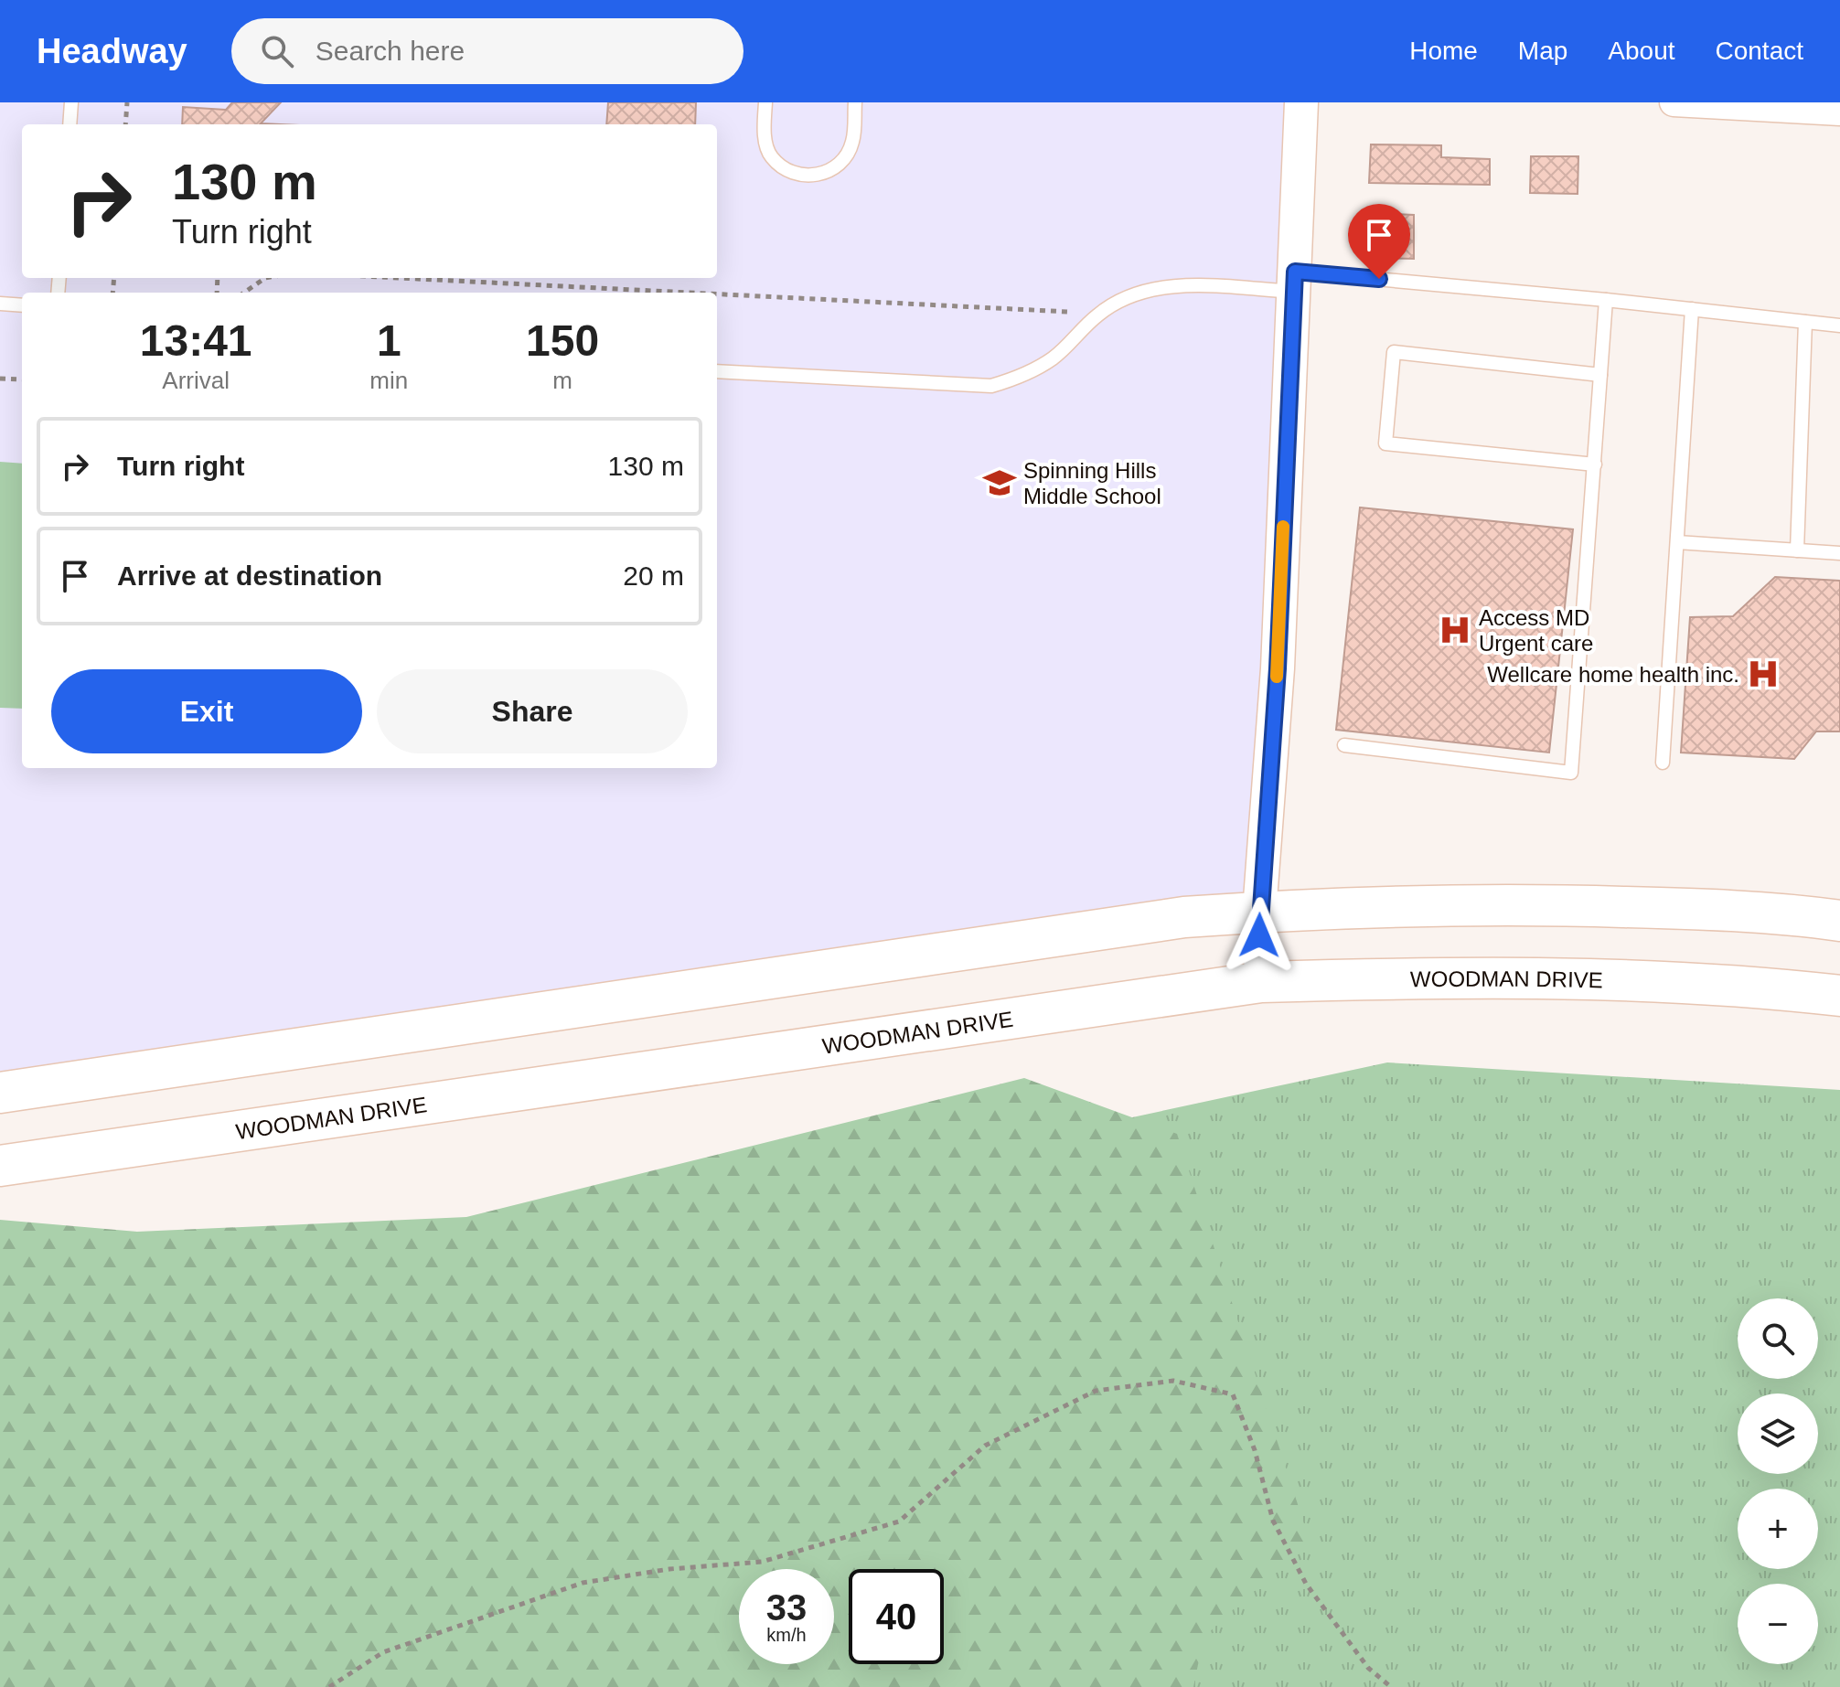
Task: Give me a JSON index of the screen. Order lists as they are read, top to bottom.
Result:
{
  "streets": {
    "main road": ["WOODMAN DRIVE"]
  },
  "places": {
    "school or university": ["Spinning Hills Middle School"],
    "hospital": ["Access MD Urgent care", "Wellcare home health inc."]
  },
  "page": {
    "header": "Headway",
    "search": "Search here",
    "nav": [
      "Home",
      "Map",
      "About",
      "Contact"
    ],
    "turn": ["130 m", "Turn right"],
    "eta": [
      "13:41",
      "Arrival",
      "1",
      "min",
      "150",
      "m"
    ],
    "list": [
      {
        "name": "Turn right",
        "value": "130 m"
      },
      {
        "name": "Arrive at destination",
        "value": "20 m"
      }
    ],
    "buttons": ["Exit", "Share"],
    "map_buttons": ["+", "−"],
    "speed": "33 km/h",
    "limit": "40"
  }
}
